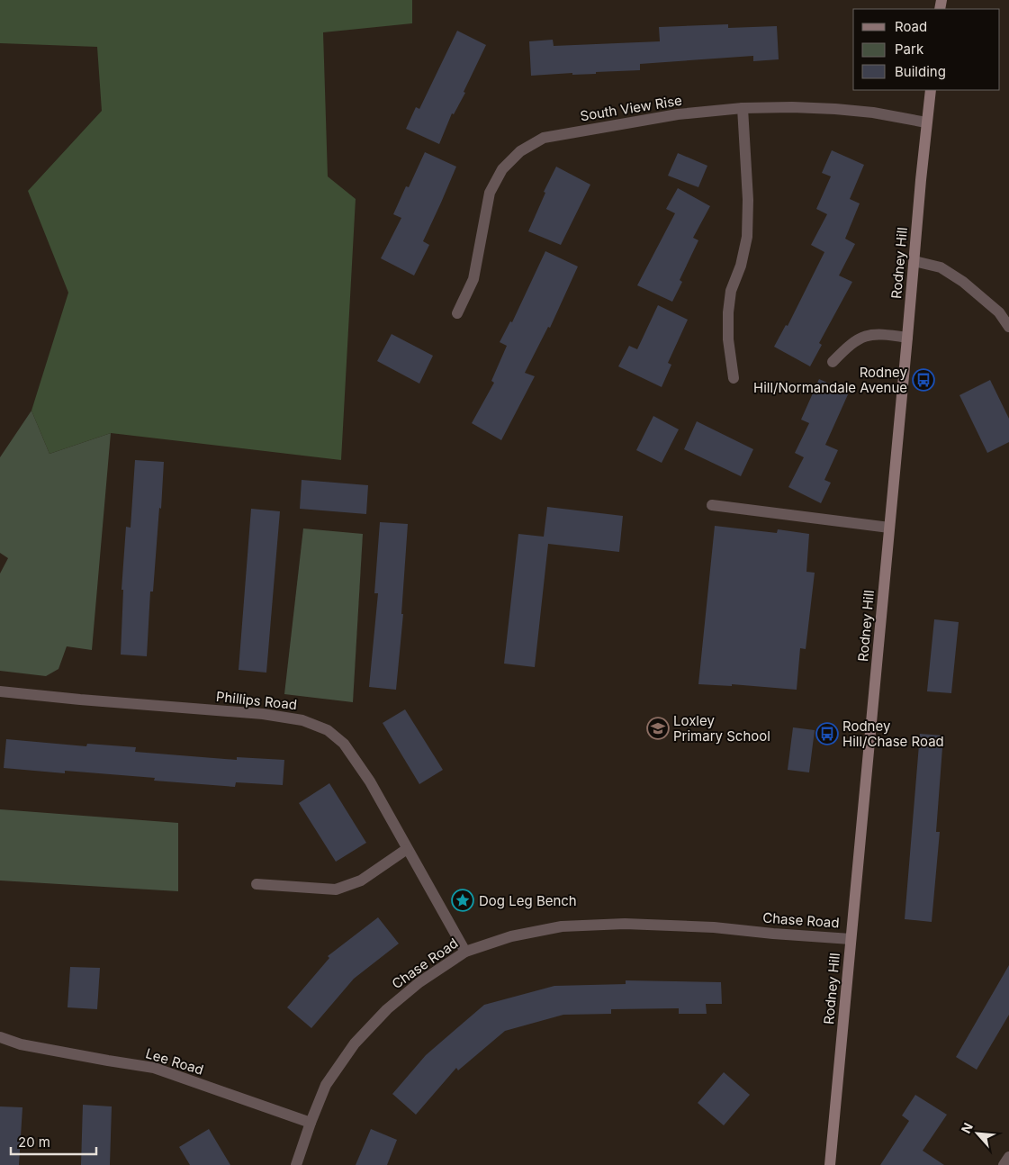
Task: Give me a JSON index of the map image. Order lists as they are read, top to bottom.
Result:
{
  "streets": {
    "street": [
      "South View Rise",
      "Rodney Hill",
      "Phillips Road",
      "Chase Road",
      "Lee Road"
    ]
  },
  "crossings": [
    ["South View Rise", "Rodney Hill"],
    ["Rodney Hill", "Chase Road"],
    ["Phillips Road", "Chase Road"],
    ["Chase Road", "Lee Road"]
  ],
  "places": {
    "bus stop": ["Rodney Hill/Normandale Avenue", "Rodney Hill/Chase Road"],
    "school or university": ["Loxley Primary School"],
    "place": ["Dog Leg Bench"]
  },
  "legend": ["Road", "Park", "Building"],
  "scale_bar": "20 m",
  "north": "top left"
}
